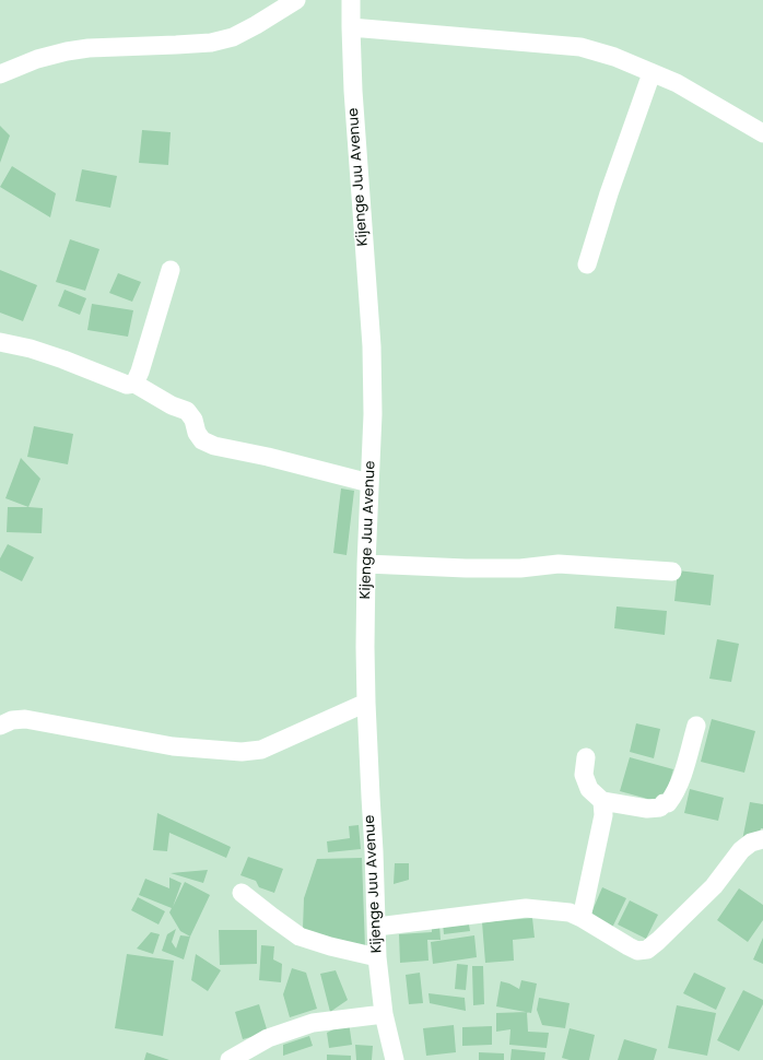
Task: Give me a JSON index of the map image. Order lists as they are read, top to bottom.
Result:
{
  "streets": {
    "street": ["Kijenge Juu Avenue"]
  }
}
